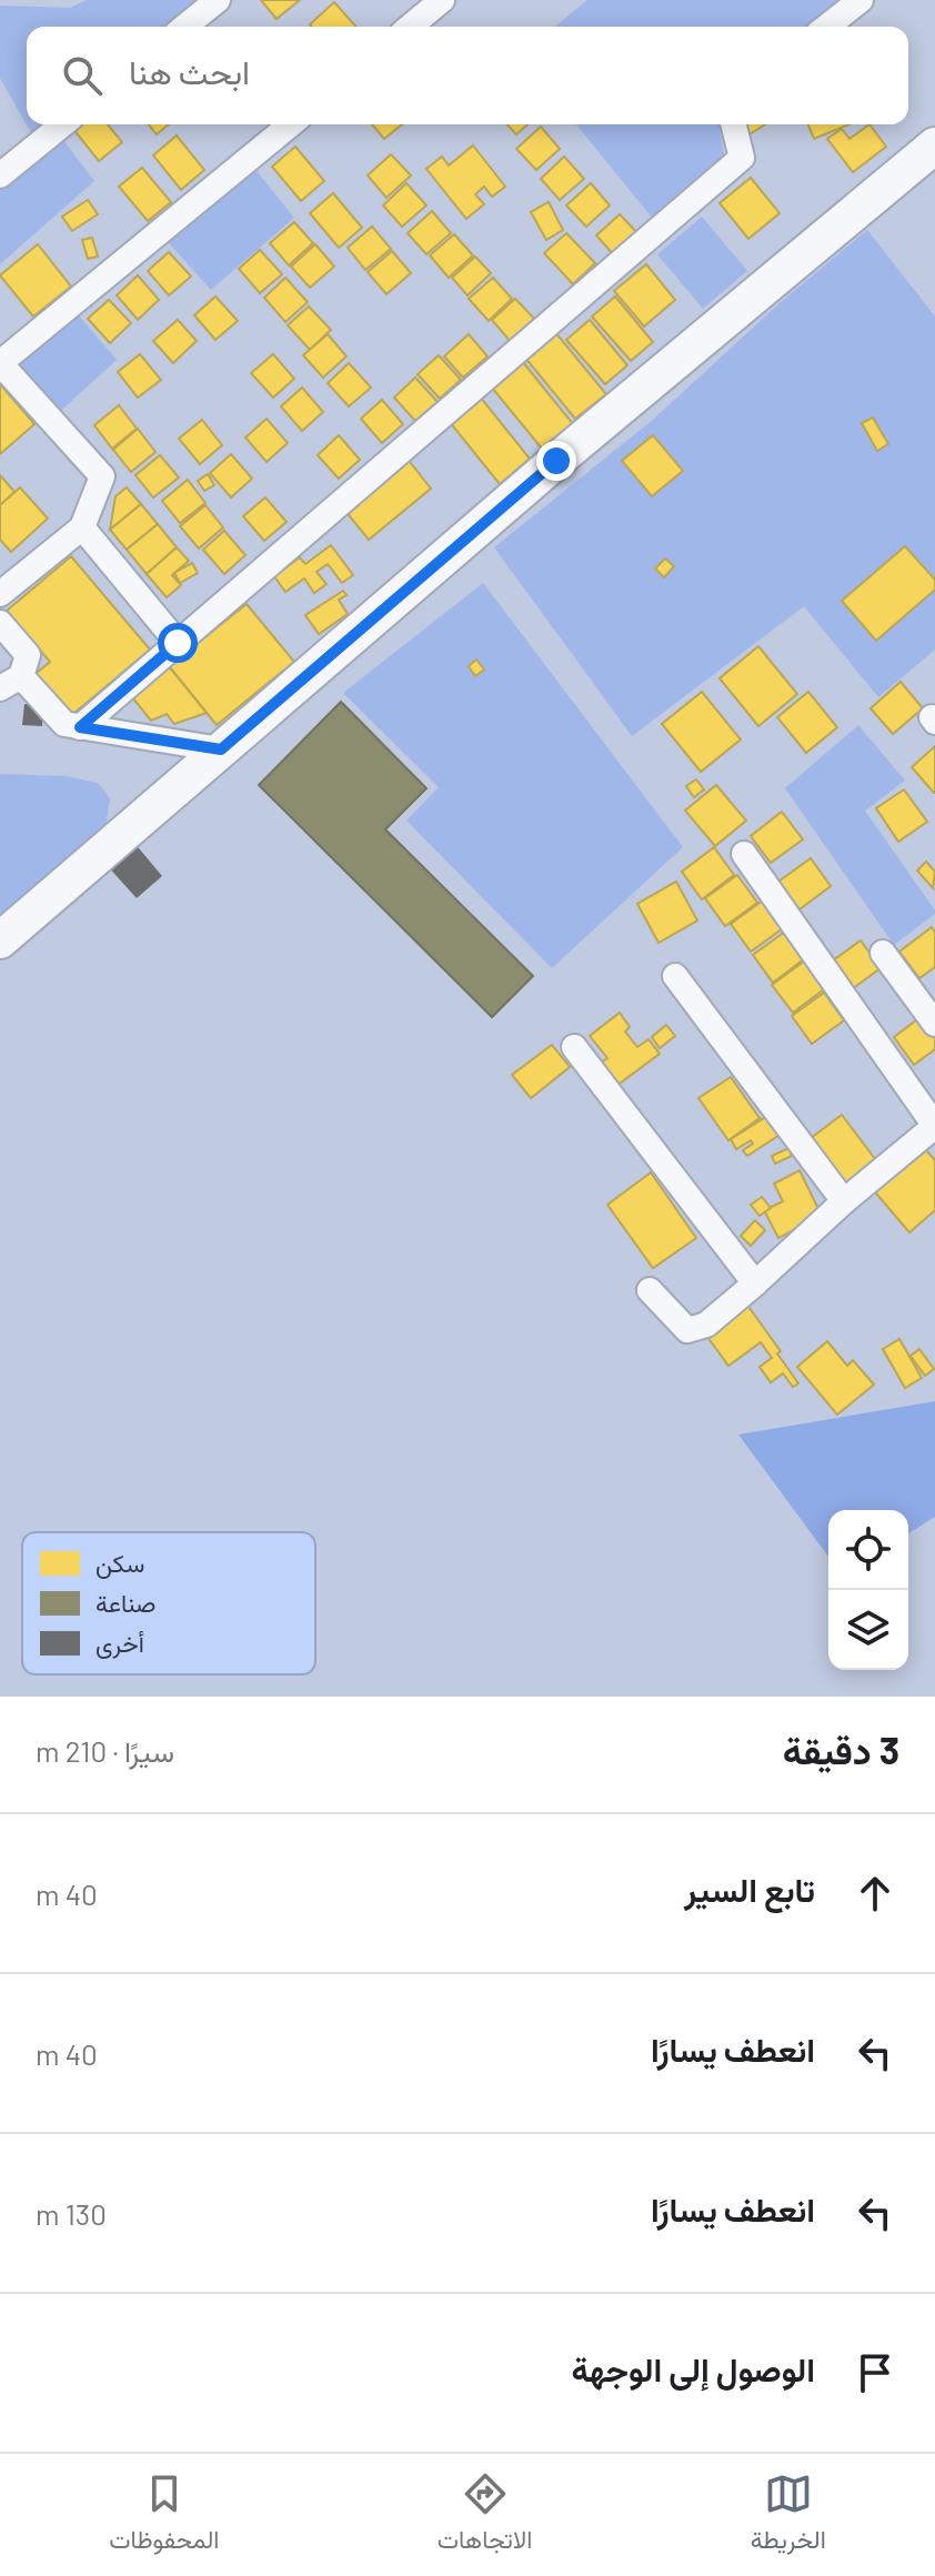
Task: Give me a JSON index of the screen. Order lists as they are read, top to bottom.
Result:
{
  "legend": ["سكن", "صناعة", "أخرى"],
  "page": {
    "search": "ابحث هنا",
    "heading": ["3 دقيقة", "سيرًا · 210 m"],
    "list": [
      ["تابع السير", "40 m"],
      ["انعطف يسارًا", "40 m"],
      ["انعطف يسارًا", "130 m"],
      "الوصول إلى الوجهة"
    ],
    "nav": ["الخريطة", "الاتجاهات", "المحفوظات"]
  }
}
